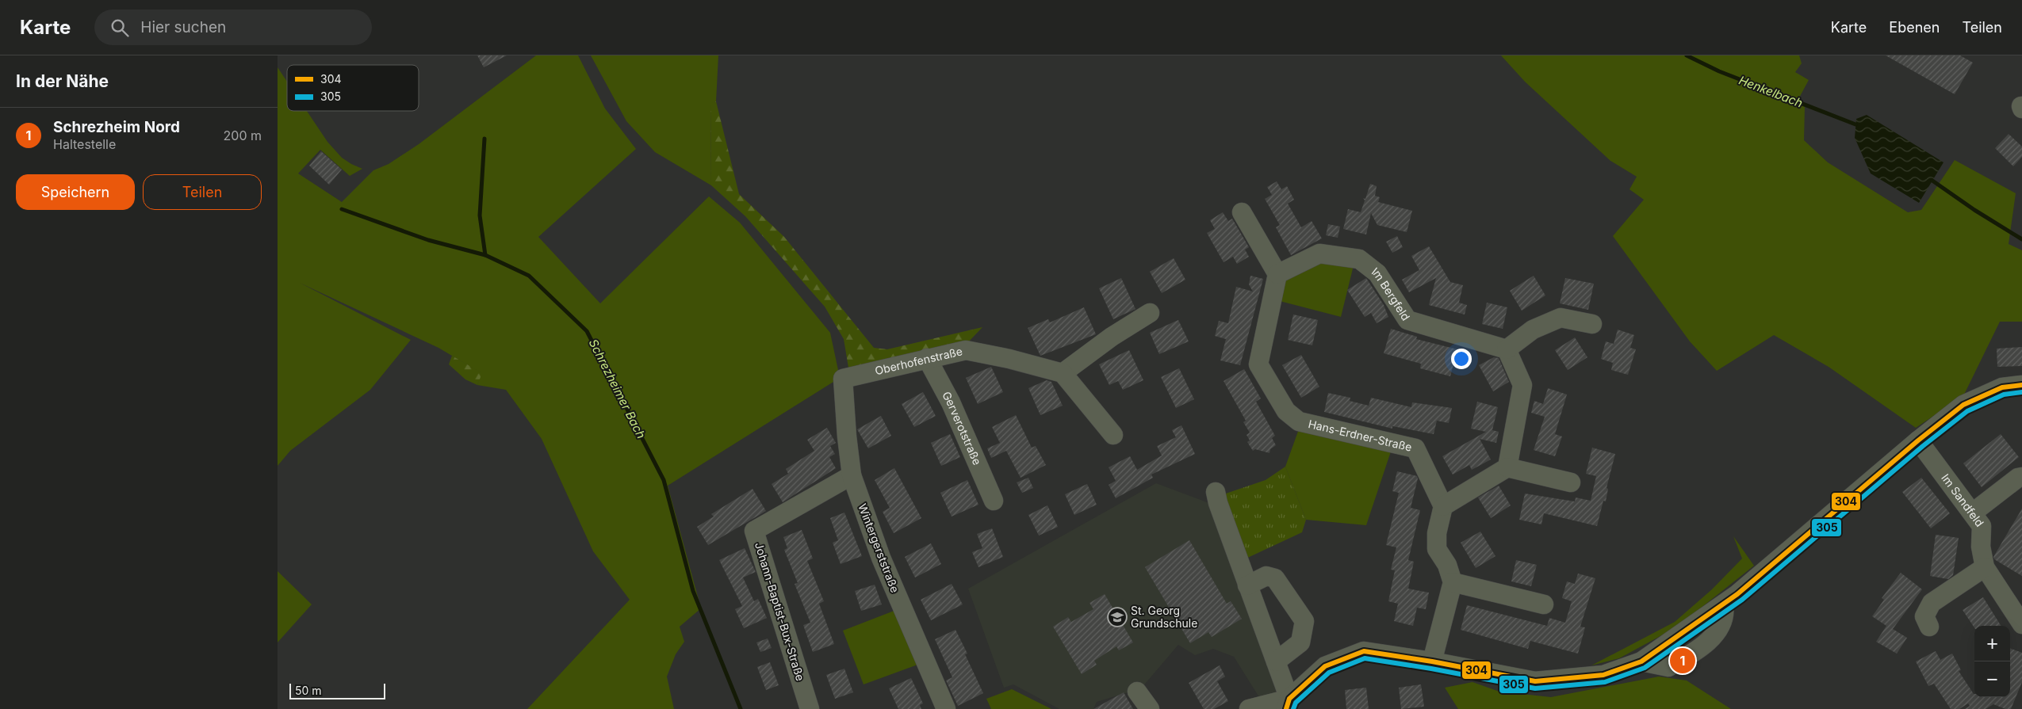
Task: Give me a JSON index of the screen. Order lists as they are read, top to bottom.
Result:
{
  "streets": {
    "street": [
      "Im Bergfeld",
      "Oberhofenstraße",
      "Gerverotstraße",
      "Hans-Erdner-Straße",
      "Im Sandfeld",
      "Wintergerststraße",
      "Johann-Baptist-Bux-Straße"
    ]
  },
  "crossings": [
    ["Im Bergfeld", "Hans-Erdner-Straße"],
    ["Oberhofenstraße", "Gerverotstraße"],
    ["Oberhofenstraße", "Wintergerststraße"],
    ["Wintergerststraße", "Johann-Baptist-Bux-Straße"]
  ],
  "water": ["Henkelbach", "Schrezheimer Bach"],
  "places": {
    "school or university": ["St. Georg Grundschule"]
  },
  "lines": ["transit line 304", "transit line 305"],
  "legend": ["304", "305"],
  "scale_bar": "50 m",
  "page": {
    "header": "Karte",
    "search": "Hier suchen",
    "nav": ["Karte", "Ebenen", "Teilen"],
    "heading": "In der Nähe",
    "list": [
      {
        "mark": "1",
        "name": "Schrezheim Nord",
        "note": "Haltestelle",
        "value": "200 m"
      }
    ],
    "buttons": ["Speichern", "Teilen"],
    "map_buttons": ["+", "−"],
    "pins": "1",
    "scale": "50 m"
  }
}
